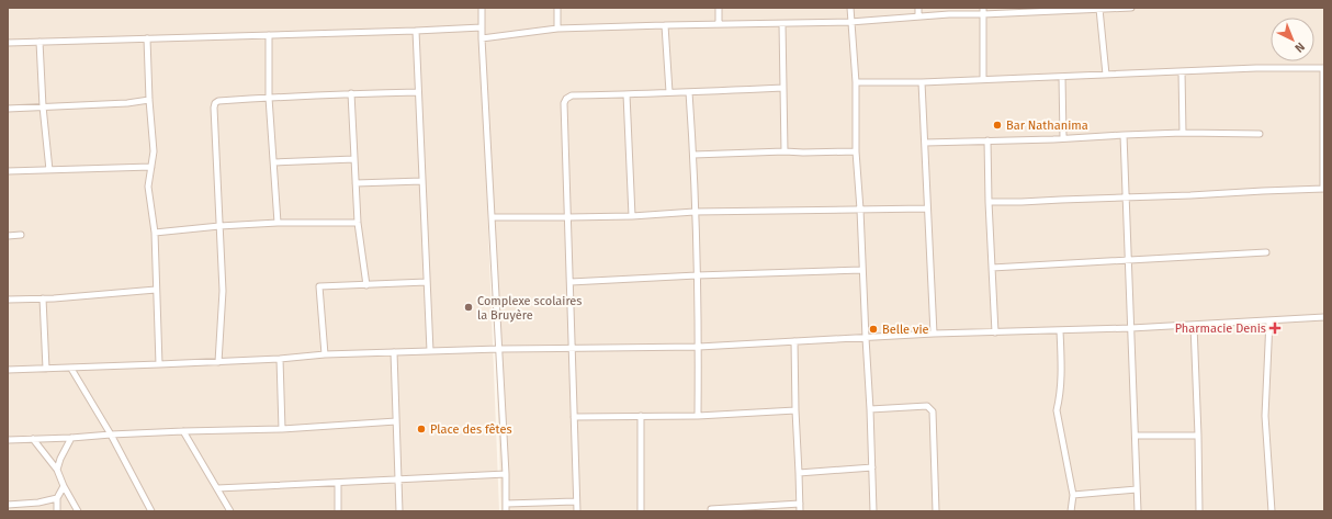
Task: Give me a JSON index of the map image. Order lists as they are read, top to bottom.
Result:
{
  "places": {
    "other": [
      "Bar Nathanima",
      "Complexe scolaires la Bruyère",
      "Belle vie",
      "Place des fêtes"
    ],
    "health": ["Pharmacie Denis"]
  },
  "north": "bottom right"
}
